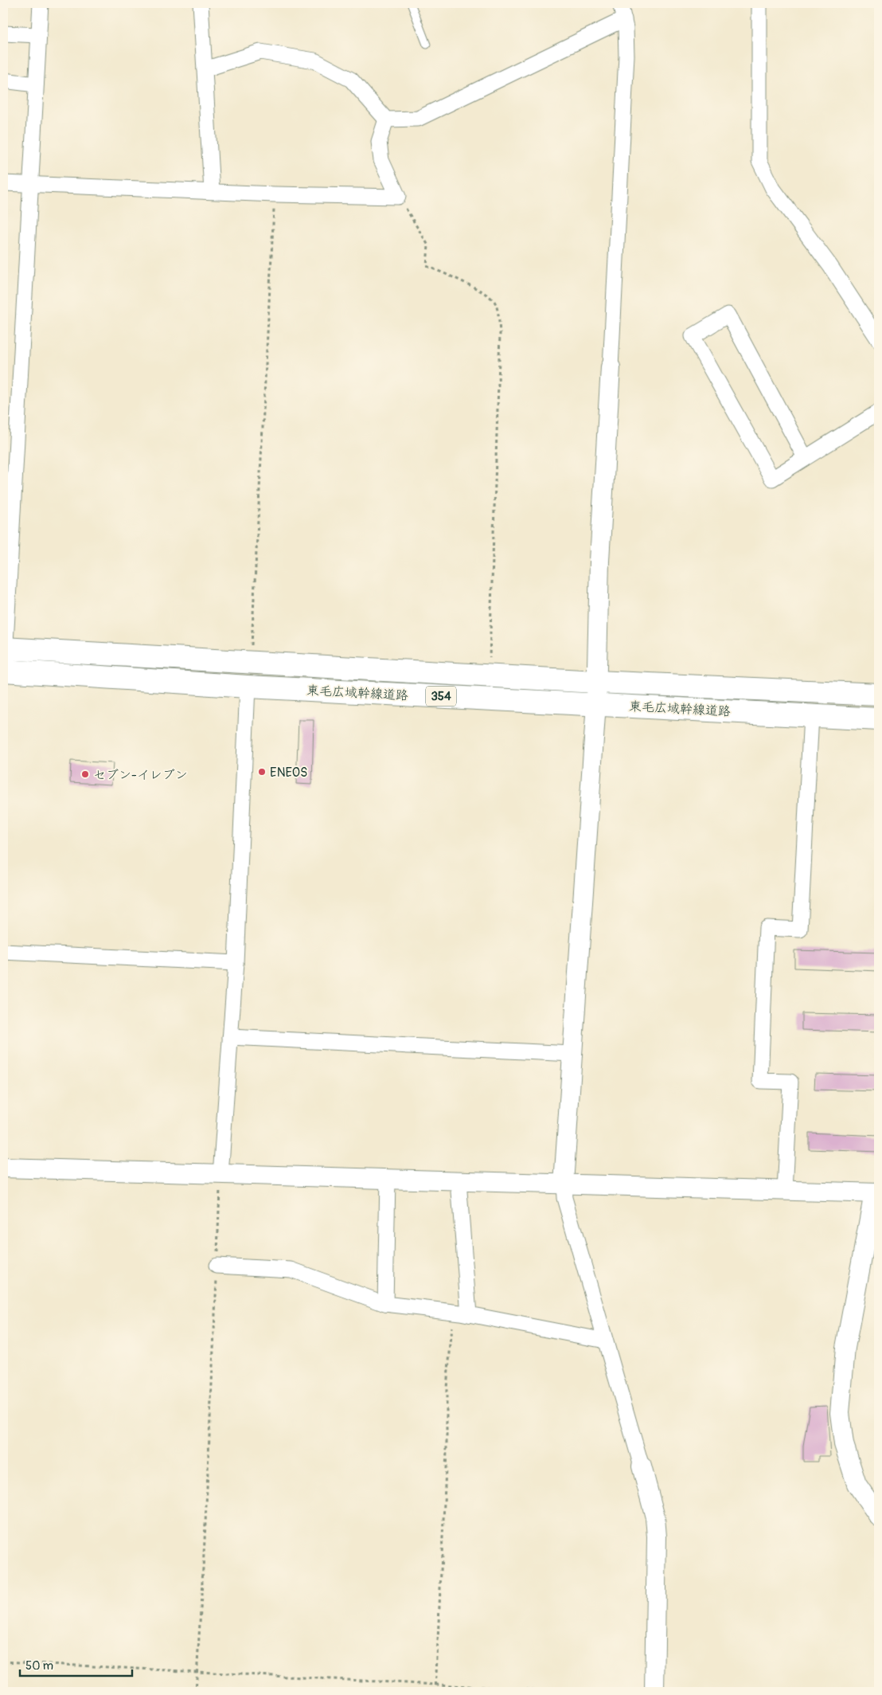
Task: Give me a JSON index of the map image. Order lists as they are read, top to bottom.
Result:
{
  "streets": {
    "highway": ["東毛広域幹線道路", "354"]
  },
  "places": ["ENEOS", "セブン-イレブン"],
  "scale_bar": "50 m"
}
